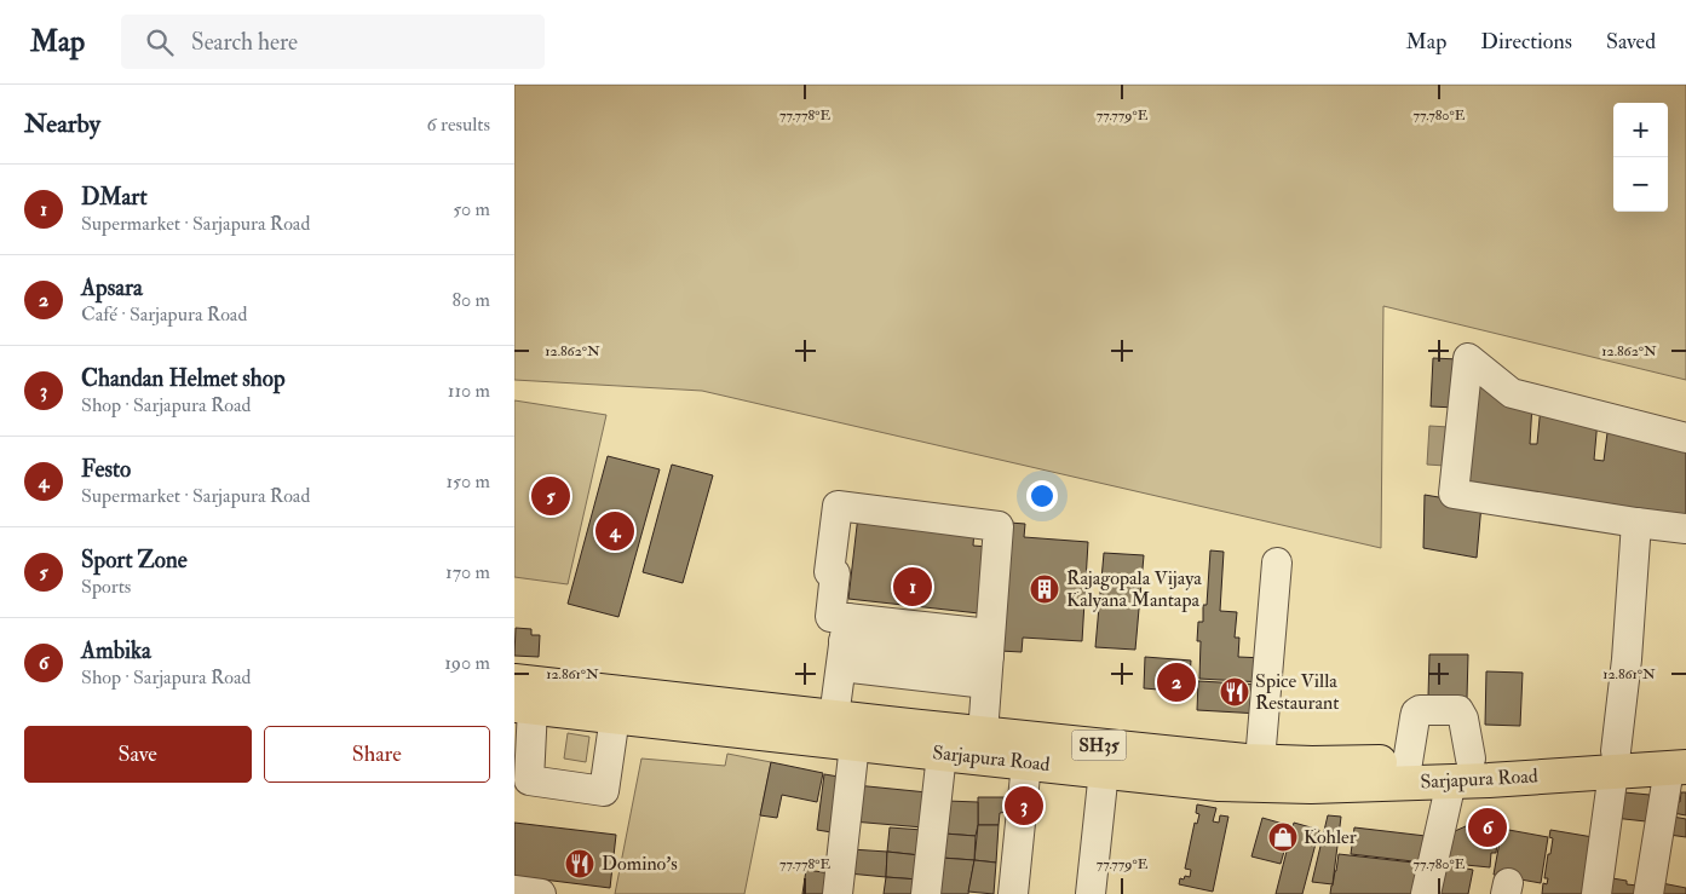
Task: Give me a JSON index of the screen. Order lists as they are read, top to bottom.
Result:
{
  "streets": {
    "main road": ["SH35", "Sarjapura Road"]
  },
  "places": {
    "building": ["Rajagopala Vijaya Kalyana Mantapa"],
    "restaurant": ["Spice Villa Restaurant", "Domino's"],
    "shop": ["Kohler"]
  },
  "page": {
    "header": "Map",
    "search": "Search here",
    "nav": ["Map", "Directions", "Saved"],
    "heading": ["Nearby", "6 results"],
    "map_buttons": ["+", "−"],
    "list": [
      {
        "mark": "1",
        "name": "DMart",
        "note": "Supermarket · Sarjapura Road",
        "value": "50 m"
      },
      {
        "mark": "2",
        "name": "Apsara",
        "note": "Café · Sarjapura Road",
        "value": "80 m"
      },
      {
        "mark": "3",
        "name": "Chandan Helmet shop",
        "note": "Shop · Sarjapura Road",
        "value": "110 m"
      },
      {
        "mark": "4",
        "name": "Festo",
        "note": "Supermarket · Sarjapura Road",
        "value": "150 m"
      },
      {
        "mark": "5",
        "name": "Sport Zone",
        "note": "Sports",
        "value": "170 m"
      },
      {
        "mark": "6",
        "name": "Ambika",
        "note": "Shop · Sarjapura Road",
        "value": "190 m"
      }
    ],
    "pins": [
      "5",
      "4",
      "1",
      "2",
      "3",
      "6"
    ],
    "buttons": ["Save", "Share"]
  },
  "coordinates": [
    "77.778°E",
    "77.779°E",
    "77.780°E",
    "12.862°N",
    "12.861°N"
  ]
}
